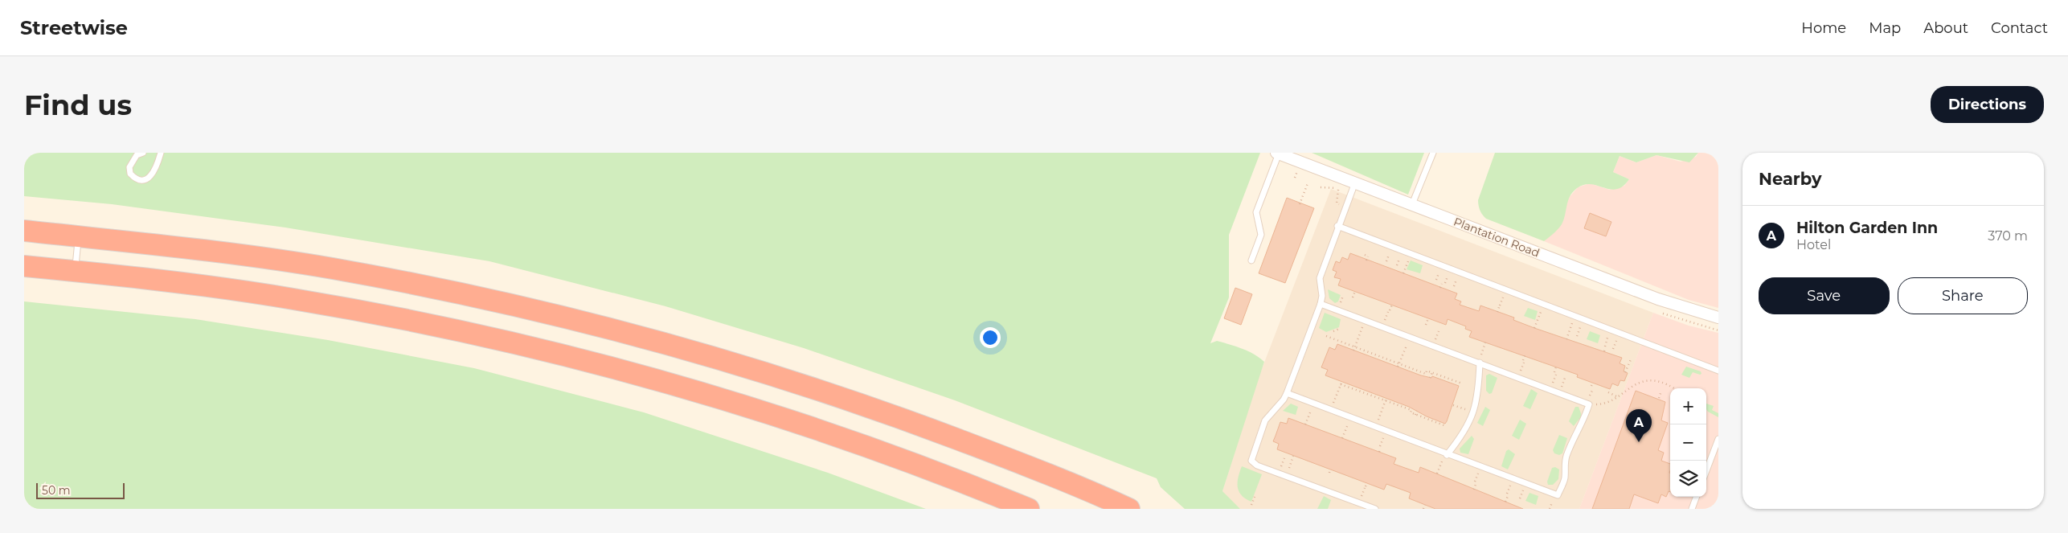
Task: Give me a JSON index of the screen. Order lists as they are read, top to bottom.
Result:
{
  "streets": {
    "street": ["Plantation Road"]
  },
  "scale_bar": "50 m",
  "page": {
    "header": "Streetwise",
    "nav": [
      "Home",
      "Map",
      "About",
      "Contact"
    ],
    "buttons": [
      "Directions",
      ["Save", "Share"]
    ],
    "title": "Find us",
    "heading": "Nearby",
    "list": [
      {
        "mark": "A",
        "name": "Hilton Garden Inn",
        "note": "Hotel",
        "value": "370 m"
      }
    ],
    "map_buttons": ["+", "−"],
    "pins": "A",
    "scale": "50 m"
  }
}
